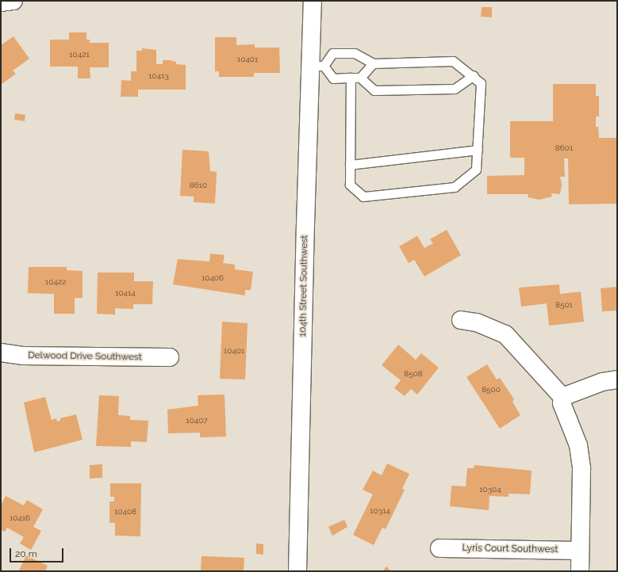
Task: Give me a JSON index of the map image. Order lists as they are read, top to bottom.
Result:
{
  "streets": {
    "street": ["104th Street Southwest", "Delwood Drive Southwest", "Lyris Court Southwest"]
  },
  "house_numbers": [
    "10421",
    "10401",
    "10413",
    "8601",
    "8610",
    "10406",
    "10422",
    "10414",
    "8501",
    "10401",
    "8508",
    "8500",
    "10407",
    "10304",
    "10314",
    "10408",
    "10416"
  ],
  "scale_bar": "20 m"
}
